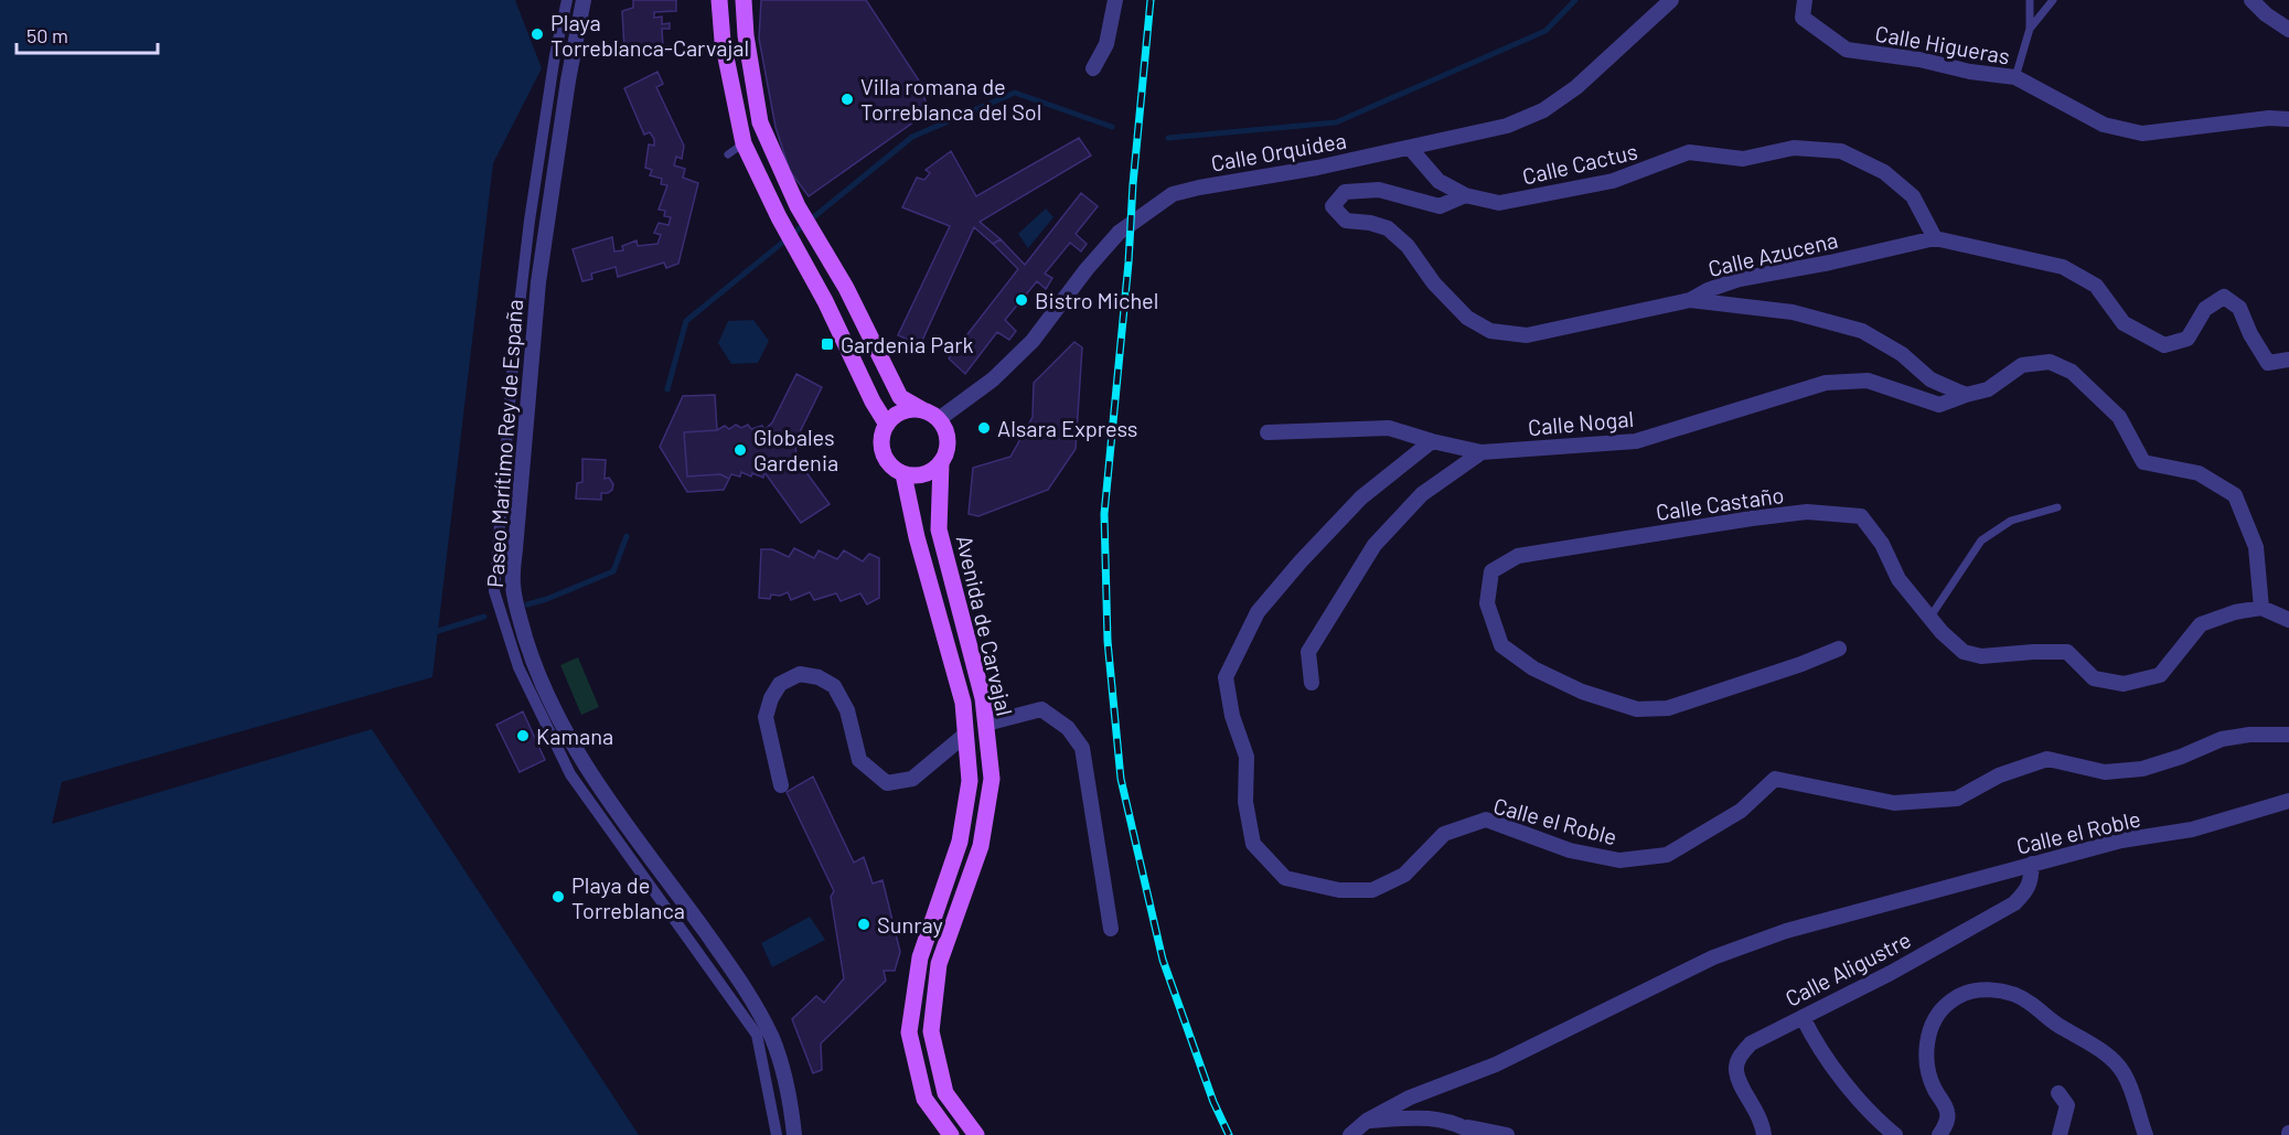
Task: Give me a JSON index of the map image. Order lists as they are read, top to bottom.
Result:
{
  "streets": {
    "main road": ["Avenida de Carvajal"],
    "street": [
      "Calle Higueras",
      "Calle Orquidea",
      "Calle Cactus",
      "Calle Azucena",
      "Calle Nogal",
      "Paseo Marítimo Rey de España",
      "Calle Castaño",
      "Calle el Roble",
      "Calle Aligustre"
    ]
  },
  "crossings": [
    ["Calle Orquidea", "Calle Cactus"],
    ["Calle Orquidea", "Avenida de Carvajal"],
    ["Calle Cactus", "Calle Azucena"],
    ["Calle Nogal", "Calle Castaño"],
    ["Calle Nogal", "Calle el Roble"],
    ["Calle el Roble", "Calle Aligustre"]
  ],
  "places": {
    "other": [
      "Playa Torreblanca-Carvajal",
      "Villa romana de Torreblanca del Sol",
      "Bistro Michel",
      "Alsara Express",
      "Globales Gardenia",
      "Kamana",
      "Playa de Torreblanca",
      "Sunray"
    ],
    "transit": ["Gardenia Park"]
  },
  "scale_bar": "50 m"
}
